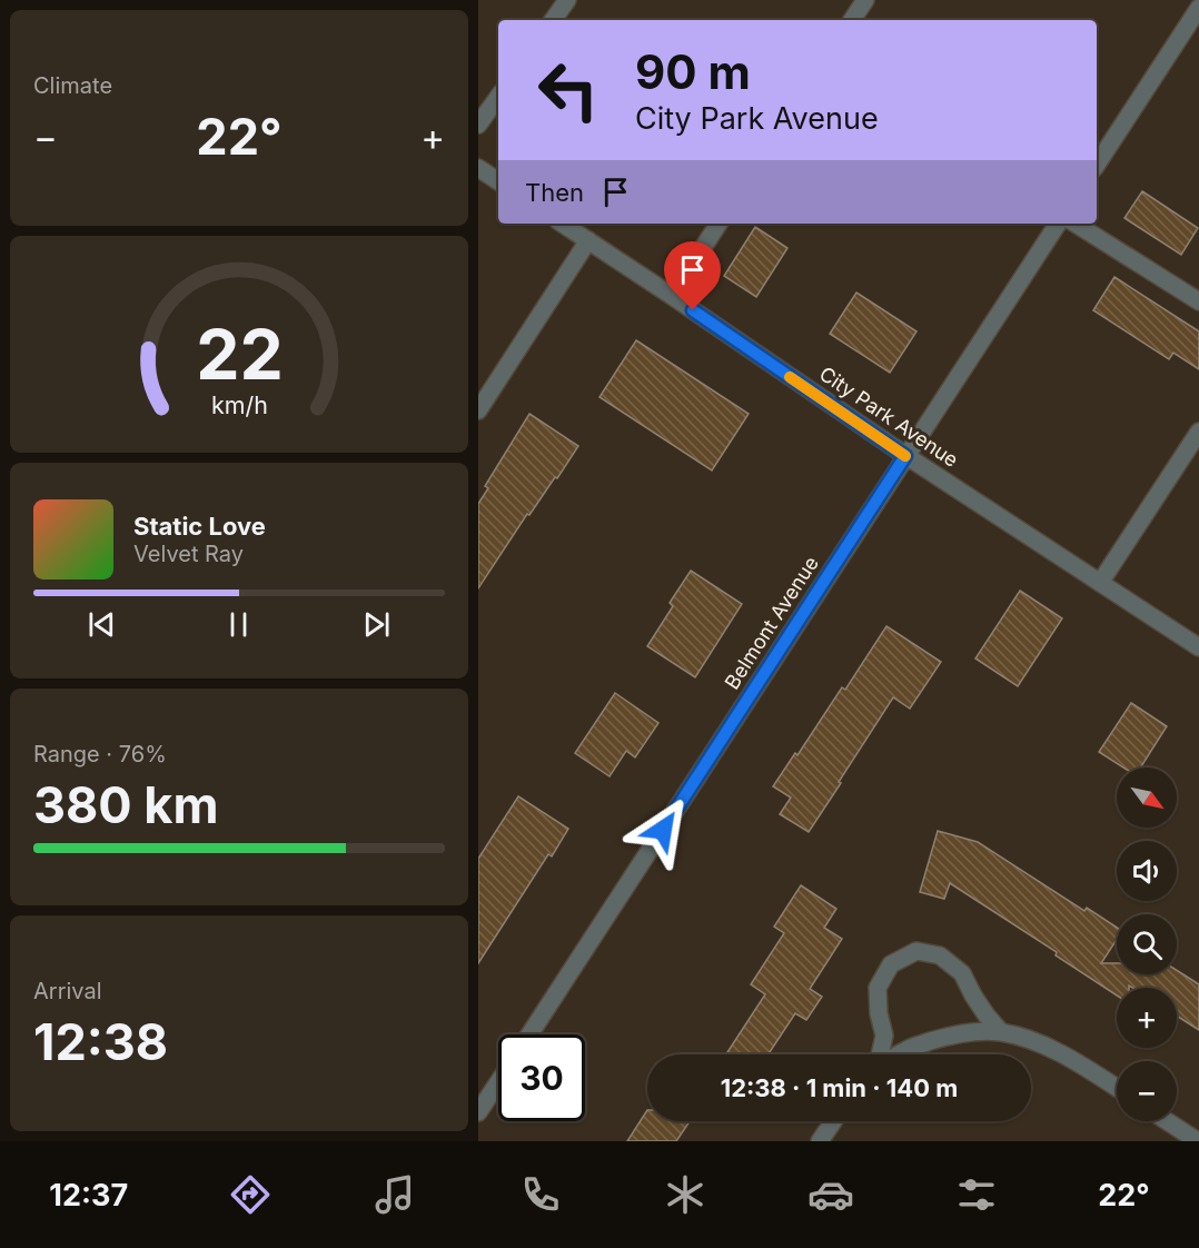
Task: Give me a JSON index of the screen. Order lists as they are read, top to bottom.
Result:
{
  "streets": {
    "street": ["City Park Avenue", "Belmont Avenue"]
  },
  "crossings": [
    ["City Park Avenue", "Belmont Avenue"]
  ],
  "north": "bottom right",
  "page": {
    "tile": [
      "Climate",
      ["Range · 76%", "380 km"],
      ["Arrival", "12:38"]
    ],
    "turn": ["90 m", "City Park Avenue"],
    "heat": ["−", "22°", "+"],
    "then": "Then",
    "song": ["Static Love", "Velvet Ray"],
    "map_buttons": ["+", "−"],
    "limit": "30",
    "trip": "12:38 · 1 min · 140 m",
    "tabs": ["12:37", "22°"],
    "gauge": ["22", "km/h"]
  }
}
